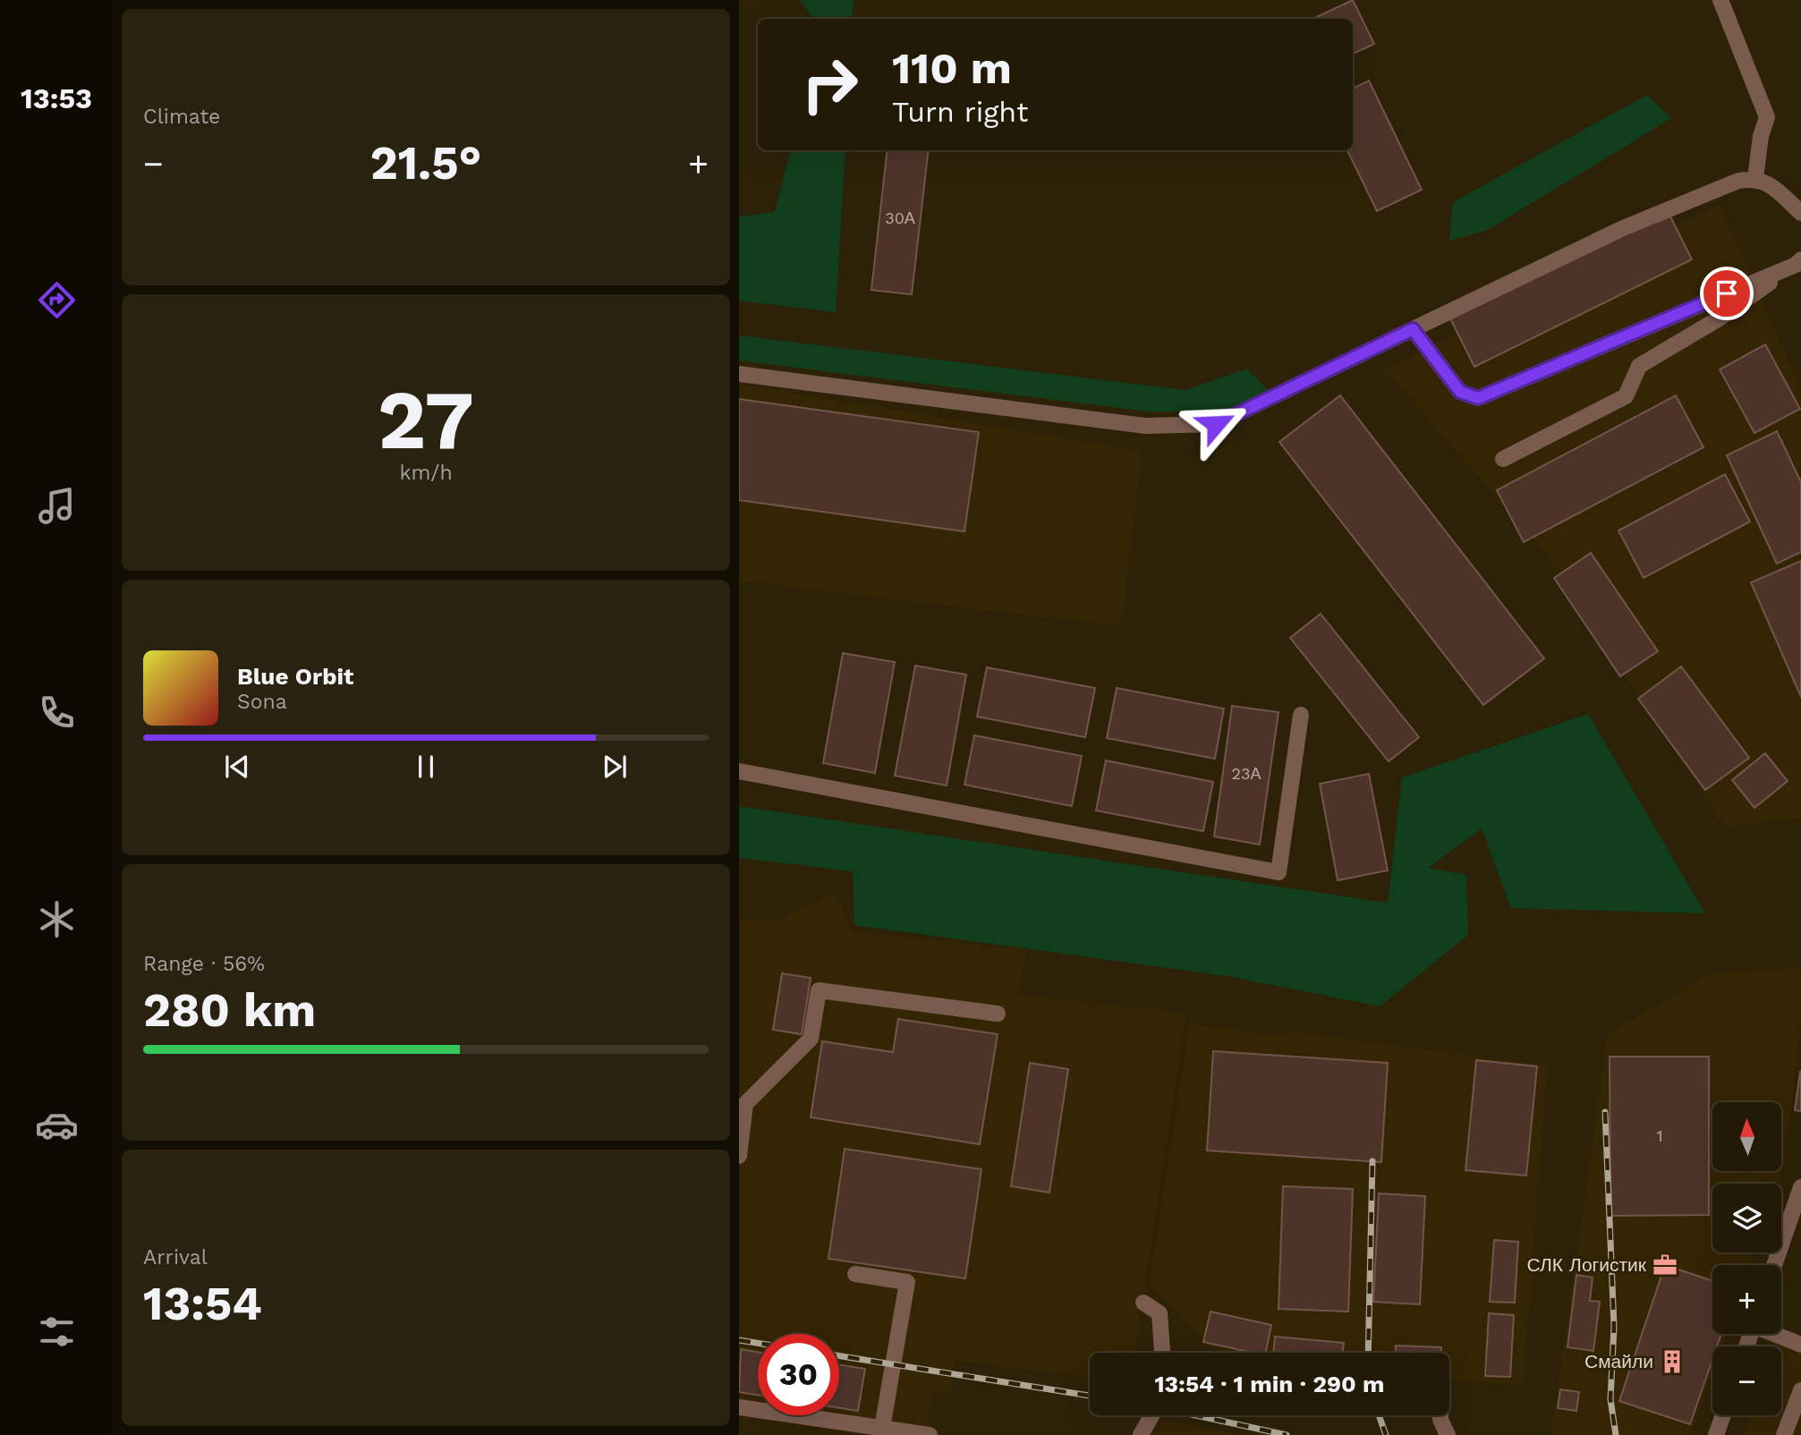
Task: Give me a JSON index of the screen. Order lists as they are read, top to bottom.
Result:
{
  "places": {
    "office": ["СЛК Логистик"],
    "building": ["Смайли"]
  },
  "house_numbers": ["30А", "23А", "1"],
  "north": "top",
  "page": {
    "tabs": "13:53",
    "tile": [
      "Climate",
      ["27", "km/h"],
      ["Range · 56%", "280 km"],
      ["Arrival", "13:54"]
    ],
    "turn": ["110 m", "Turn right"],
    "heat": ["−", "21.5°", "+"],
    "song": ["Blue Orbit", "Sona"],
    "map_buttons": ["+", "−"],
    "limit": "30",
    "trip": "13:54 · 1 min · 290 m"
  }
}
